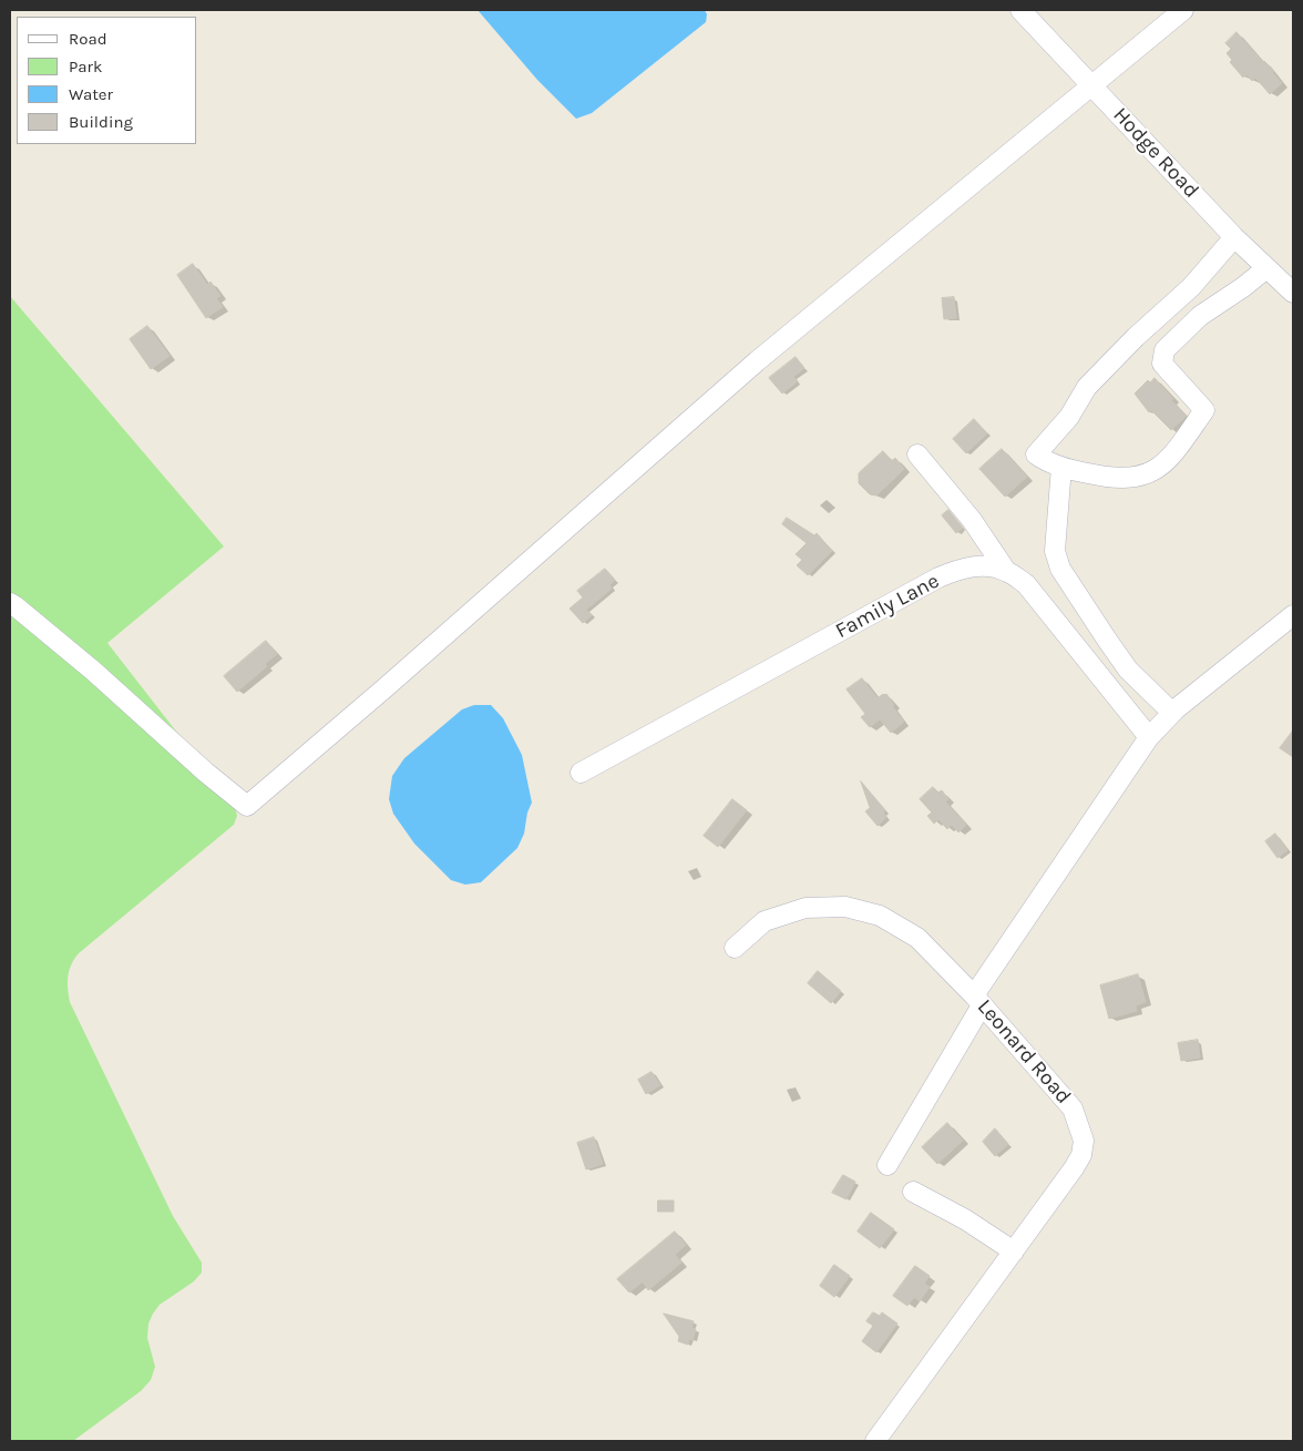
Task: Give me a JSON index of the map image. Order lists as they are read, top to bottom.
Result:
{
  "streets": {
    "street": ["Hodge Road", "Family Lane", "Leonard Road"]
  },
  "crossings": [
    ["Family Lane", "Leonard Road"]
  ],
  "legend": [
    "Road",
    "Park",
    "Water",
    "Building"
  ]
}
